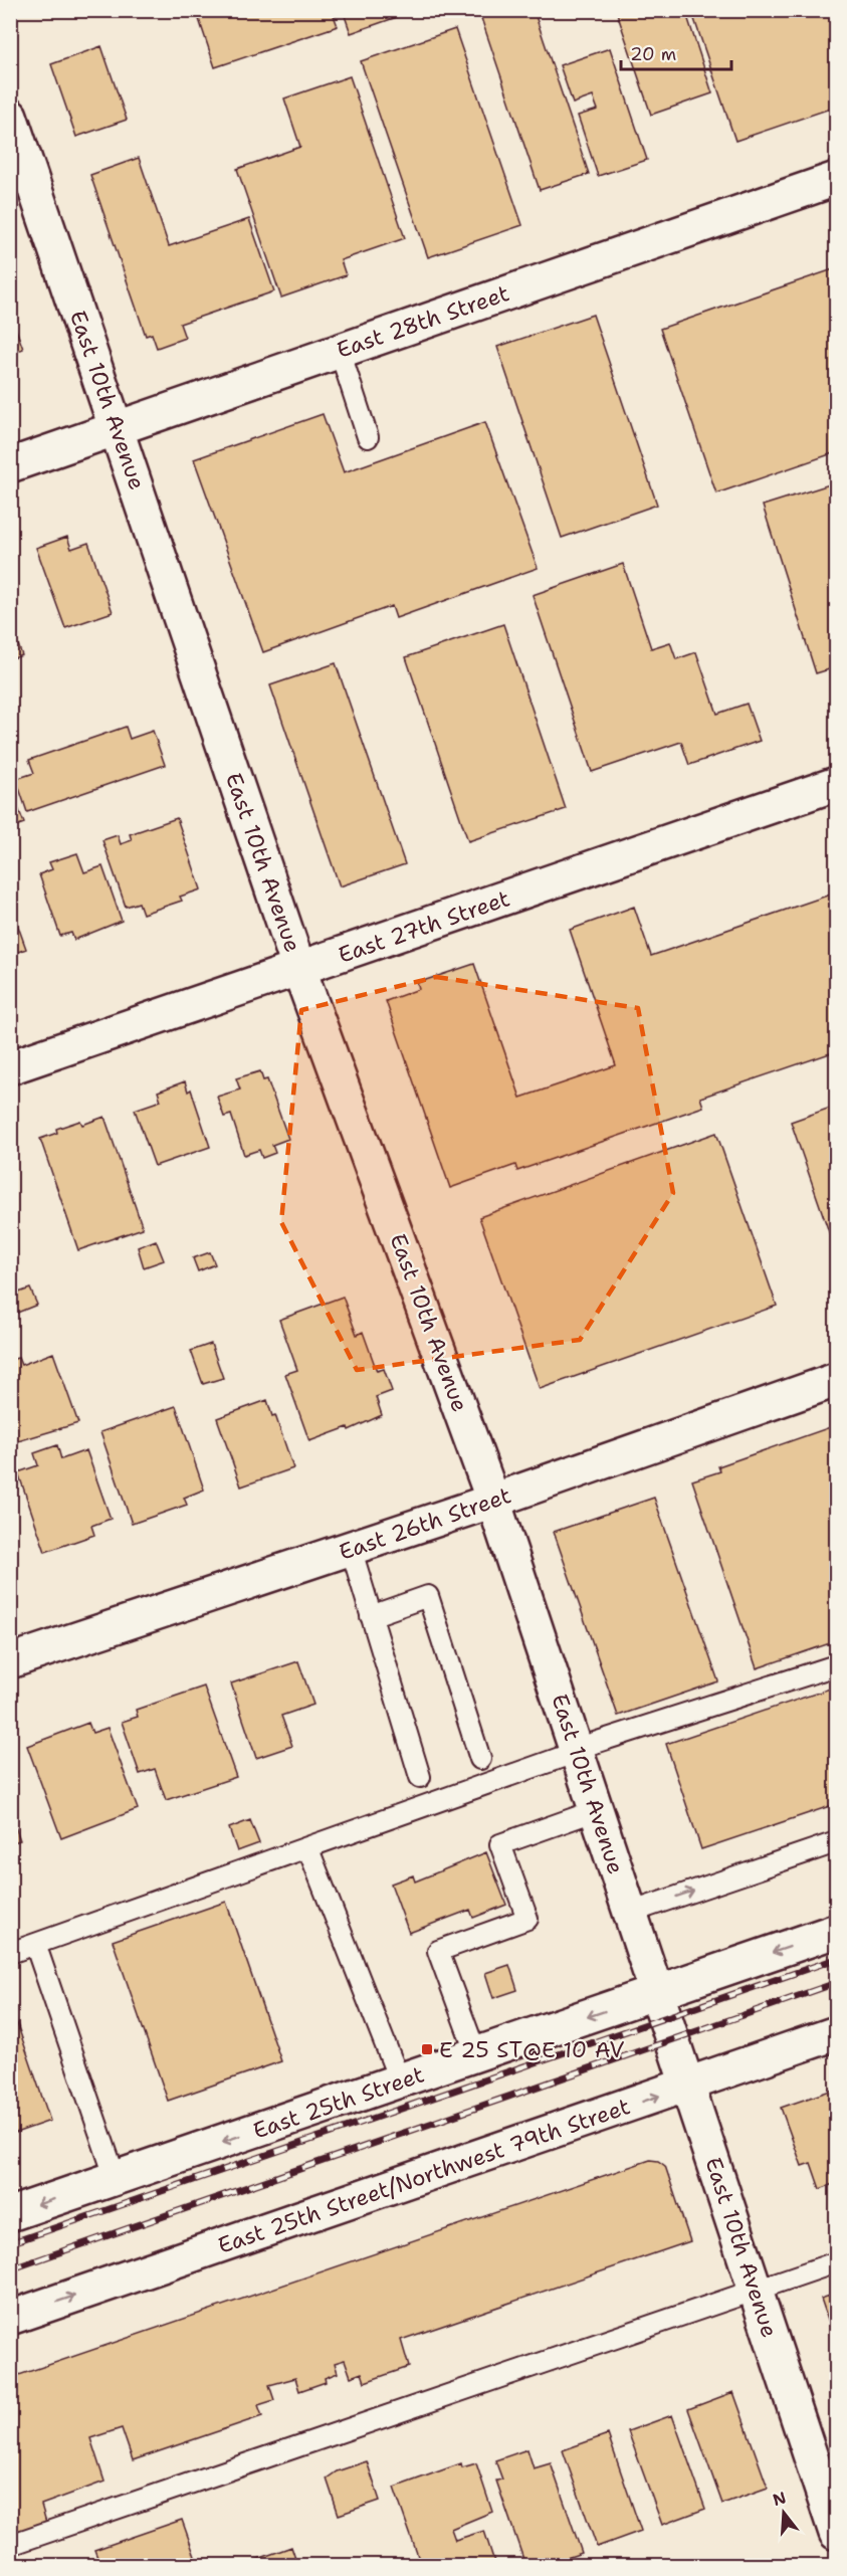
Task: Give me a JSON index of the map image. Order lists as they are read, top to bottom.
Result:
{
  "streets": {
    "street": [
      "East 28th Street",
      "East 10th Avenue",
      "East 27th Street",
      "East 26th Street",
      "East 25th Street",
      "East 25th Street/Northwest 79th Street"
    ]
  },
  "crossings": [
    ["East 28th Street", "East 10th Avenue"],
    ["East 10th Avenue", "East 27th Street"],
    ["East 10th Avenue", "East 26th Street"],
    ["East 10th Avenue", "East 25th Street"],
    ["East 10th Avenue", "East 25th Street/Northwest 79th Street"]
  ],
  "one_way": ["East 25th Street", "East 25th Street/Northwest 79th Street"],
  "places": {
    "transit": ["E 25 ST@E 10 AV"]
  },
  "scale_bar": "20 m",
  "north": "top"
}
